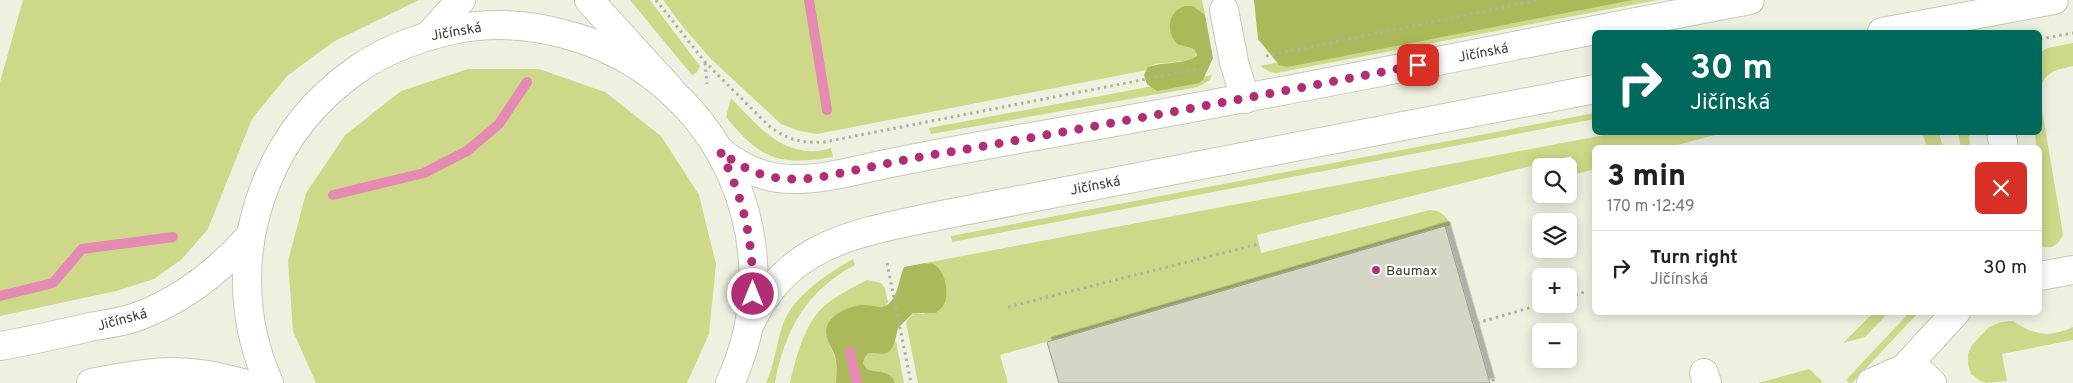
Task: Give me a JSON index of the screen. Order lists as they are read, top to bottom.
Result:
{
  "streets": {
    "main road": ["Jičínská"]
  },
  "places": ["Baumax"],
  "page": {
    "turn": ["30 m", "Jičínská"],
    "heading": ["3 min", "170 m · 12:49"],
    "map_buttons": ["+", "−"],
    "list": [
      {
        "name": "Turn right",
        "note": "Jičínská",
        "value": "30 m"
      }
    ]
  }
}
